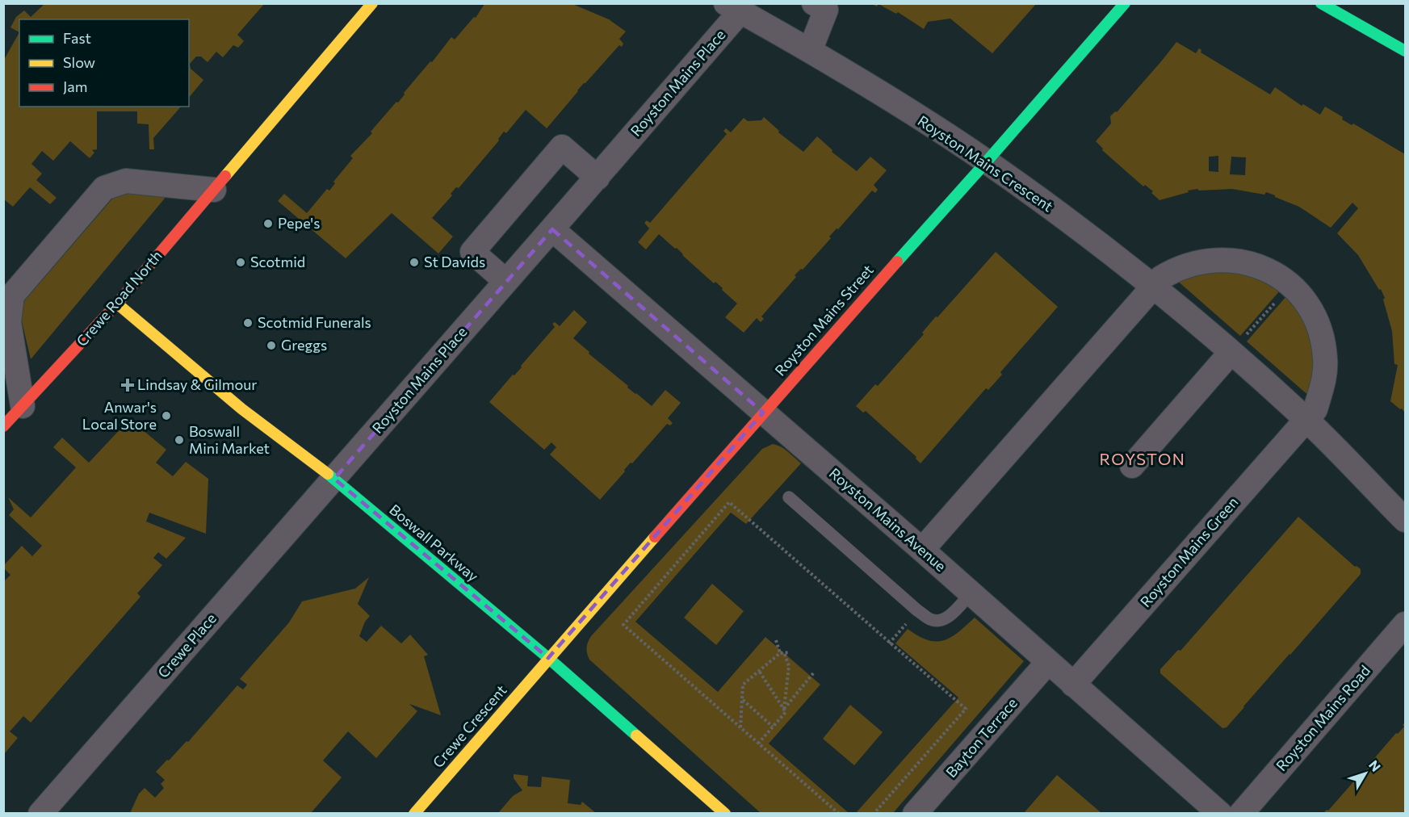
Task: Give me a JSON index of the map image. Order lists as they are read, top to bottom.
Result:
{
  "streets": {
    "street": [
      "Royston Mains Place",
      "Royston Mains Crescent",
      "Crewe Road North",
      "Royston Mains Street",
      "Royston Mains Avenue",
      "Boswall Parkway",
      "Royston Mains Green",
      "Crewe Place",
      "Royston Mains Road",
      "Crewe Crescent",
      "Bayton Terrace"
    ]
  },
  "crossings": [
    ["Royston Mains Place", "Royston Mains Crescent"],
    ["Royston Mains Place", "Royston Mains Avenue"],
    ["Royston Mains Place", "Boswall Parkway"],
    ["Royston Mains Place", "Crewe Place"],
    ["Royston Mains Crescent", "Royston Mains Street"],
    ["Royston Mains Crescent", "Royston Mains Green"],
    ["Crewe Road North", "Boswall Parkway"],
    ["Royston Mains Street", "Royston Mains Avenue"],
    ["Royston Mains Street", "Boswall Parkway"],
    ["Royston Mains Street", "Crewe Crescent"],
    ["Royston Mains Avenue", "Royston Mains Green"],
    ["Royston Mains Avenue", "Bayton Terrace"],
    ["Boswall Parkway", "Crewe Place"],
    ["Boswall Parkway", "Crewe Crescent"]
  ],
  "districts": ["ROYSTON"],
  "places": {
    "other": [
      "Pepe's",
      "Scotmid",
      "St Davids",
      "Scotmid Funerals",
      "Greggs",
      "Anwar's Local Store",
      "Boswall Mini Market"
    ],
    "health": ["Lindsay & Gilmour"]
  },
  "legend": ["Fast", "Slow", "Jam"],
  "north": "top right"
}
